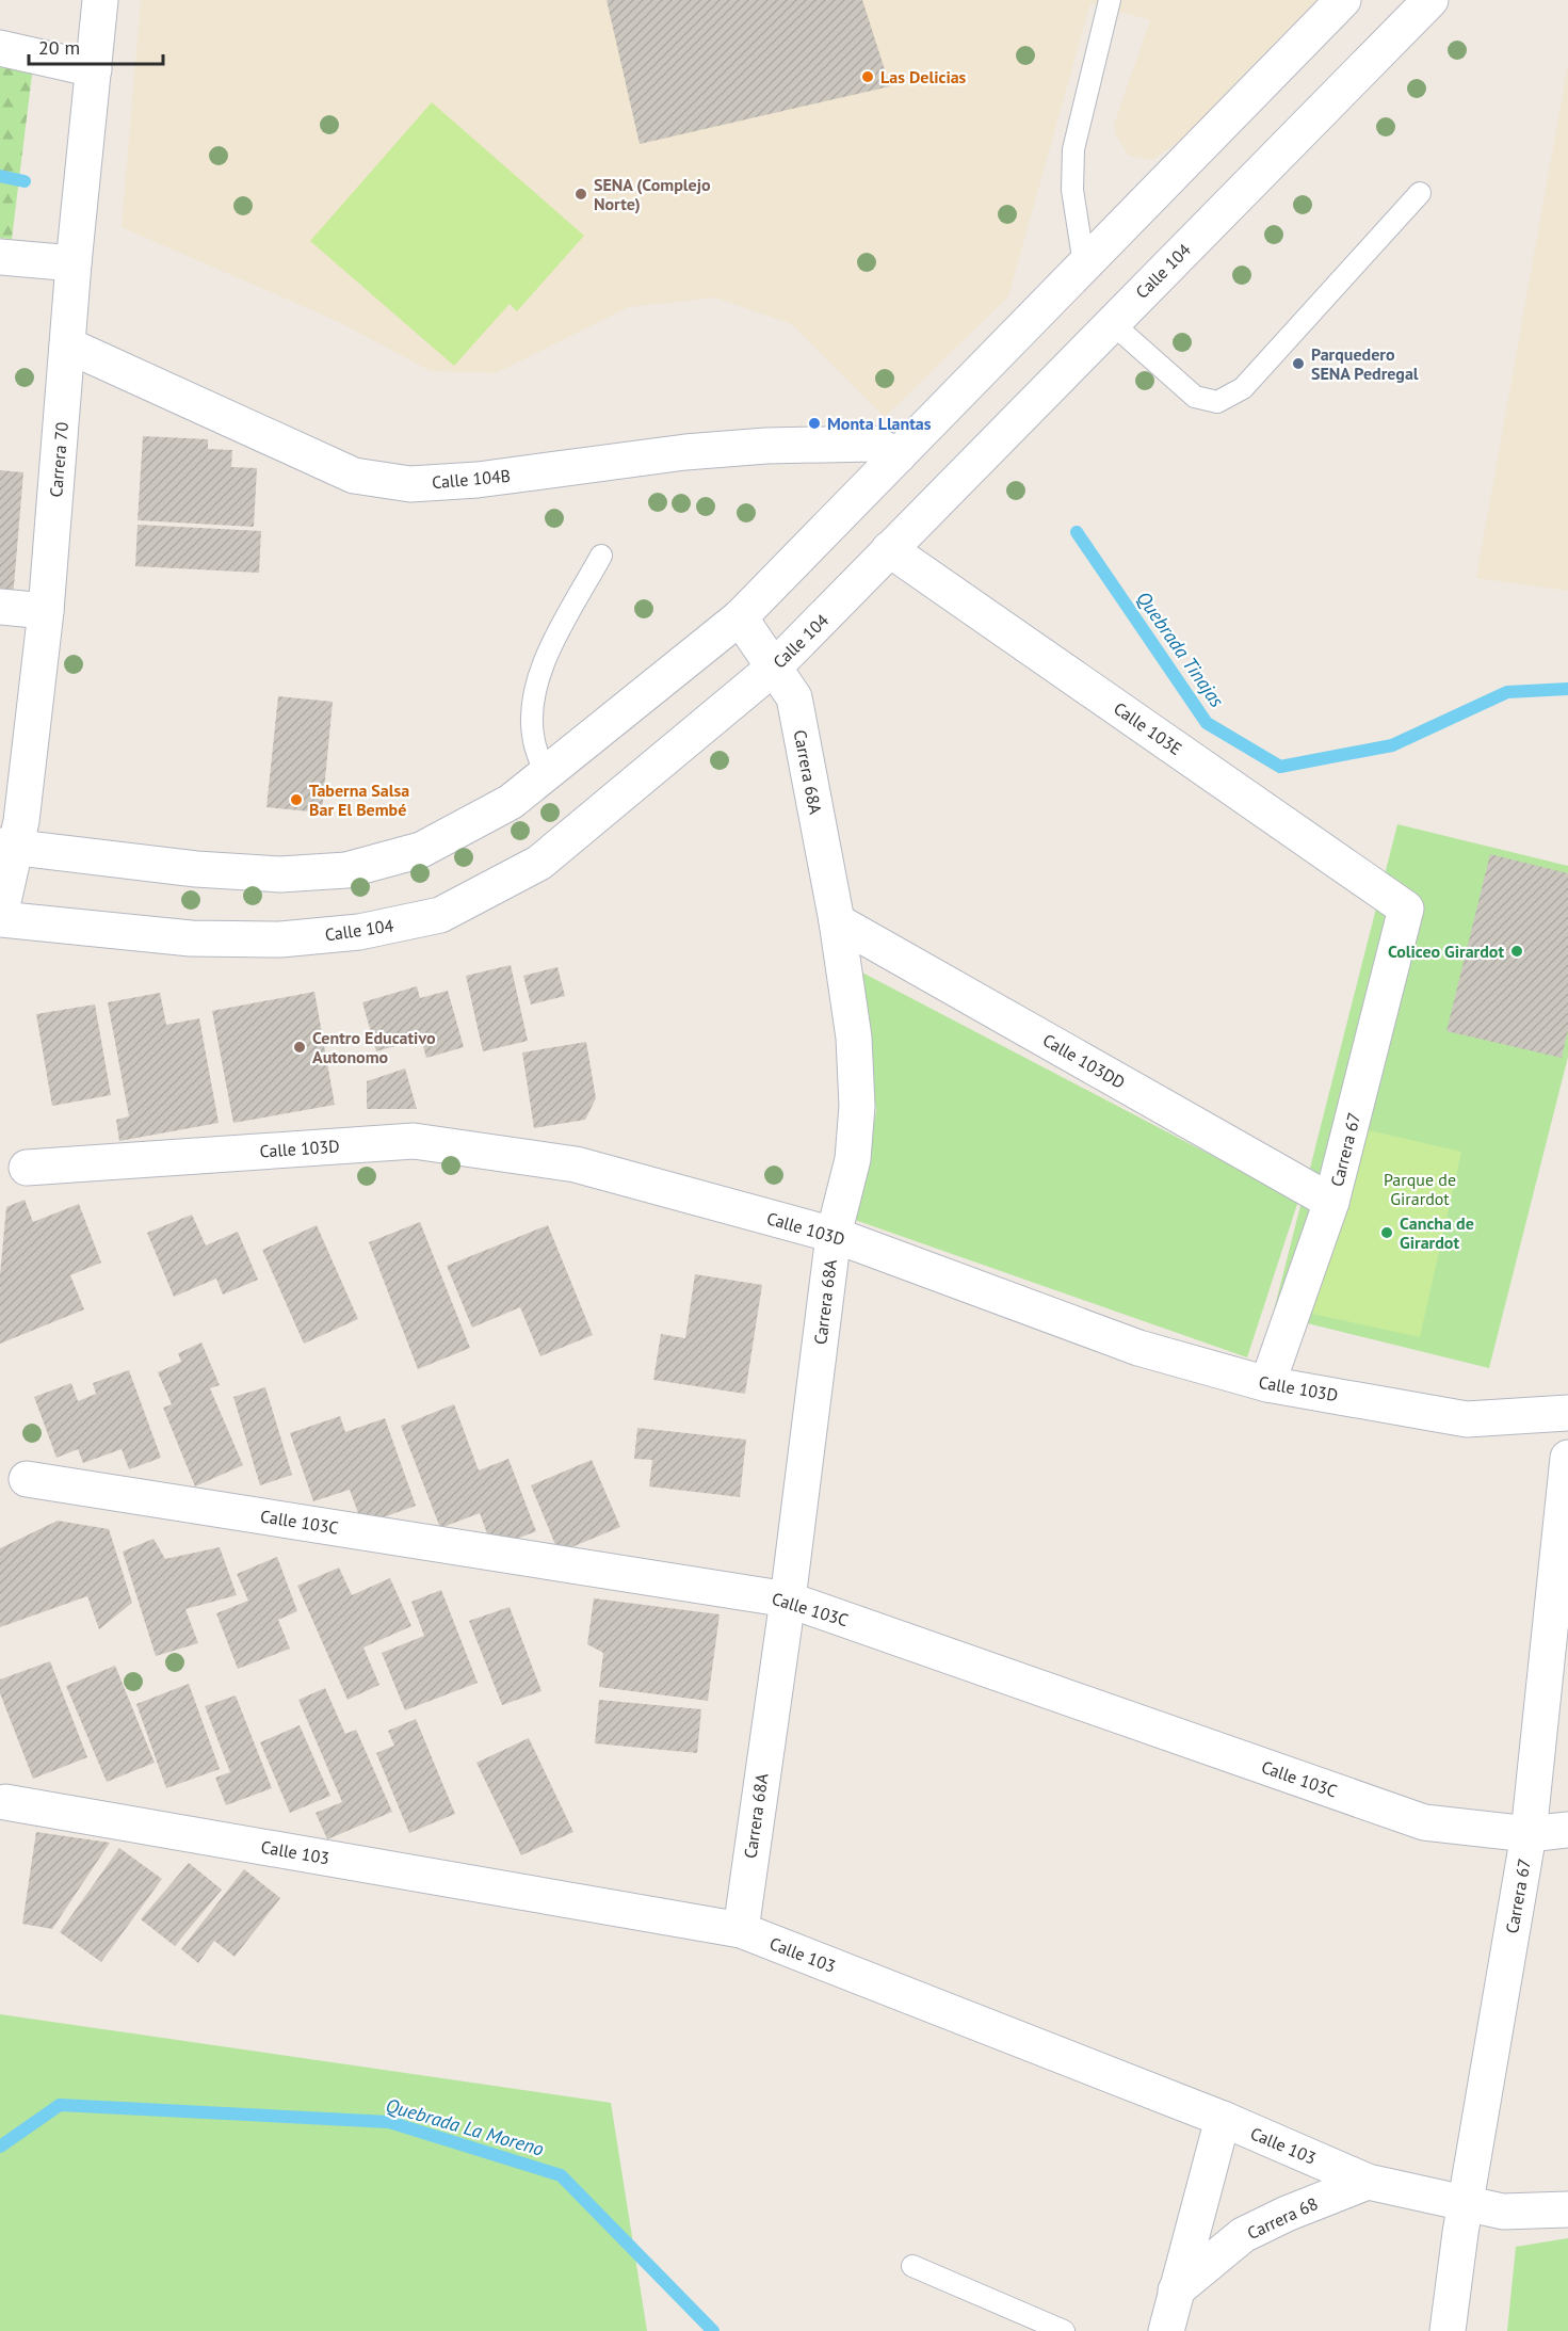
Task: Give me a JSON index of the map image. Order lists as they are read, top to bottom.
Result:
{
  "streets": {
    "street": [
      "Calle 104",
      "Carrera 70",
      "Calle 104B",
      "Calle 103E",
      "Carrera 68A",
      "Calle 103DD",
      "Calle 103D",
      "Carrera 67",
      "Calle 103C",
      "Calle 103",
      "Carrera 68"
    ]
  },
  "crossings": [
    ["Calle 104", "Carrera 70"],
    ["Calle 104", "Calle 103E"],
    ["Calle 104", "Carrera 68A"],
    ["Carrera 70", "Calle 104B"],
    ["Calle 103E", "Carrera 67"],
    ["Carrera 68A", "Calle 103DD"],
    ["Carrera 68A", "Calle 103D"],
    ["Carrera 68A", "Calle 103C"],
    ["Carrera 68A", "Calle 103"],
    ["Calle 103DD", "Carrera 67"],
    ["Calle 103D", "Carrera 67"],
    ["Carrera 67", "Calle 103C"],
    ["Carrera 67", "Calle 103"],
    ["Calle 103", "Carrera 68"]
  ],
  "water": ["Quebrada Tinajas", "Quebrada La Moreno"],
  "parks": ["Parque de Girardot"],
  "places": [
    "Las Delicias",
    "SENA (Complejo Norte)",
    "Parquedero SENA Pedregal",
    "Monta Llantas",
    "Taberna Salsa Bar El Bembé",
    "Coliceo Girardot",
    "Centro Educativo Autonomo",
    "Cancha de Girardot"
  ],
  "scale_bar": "20 m"
}
